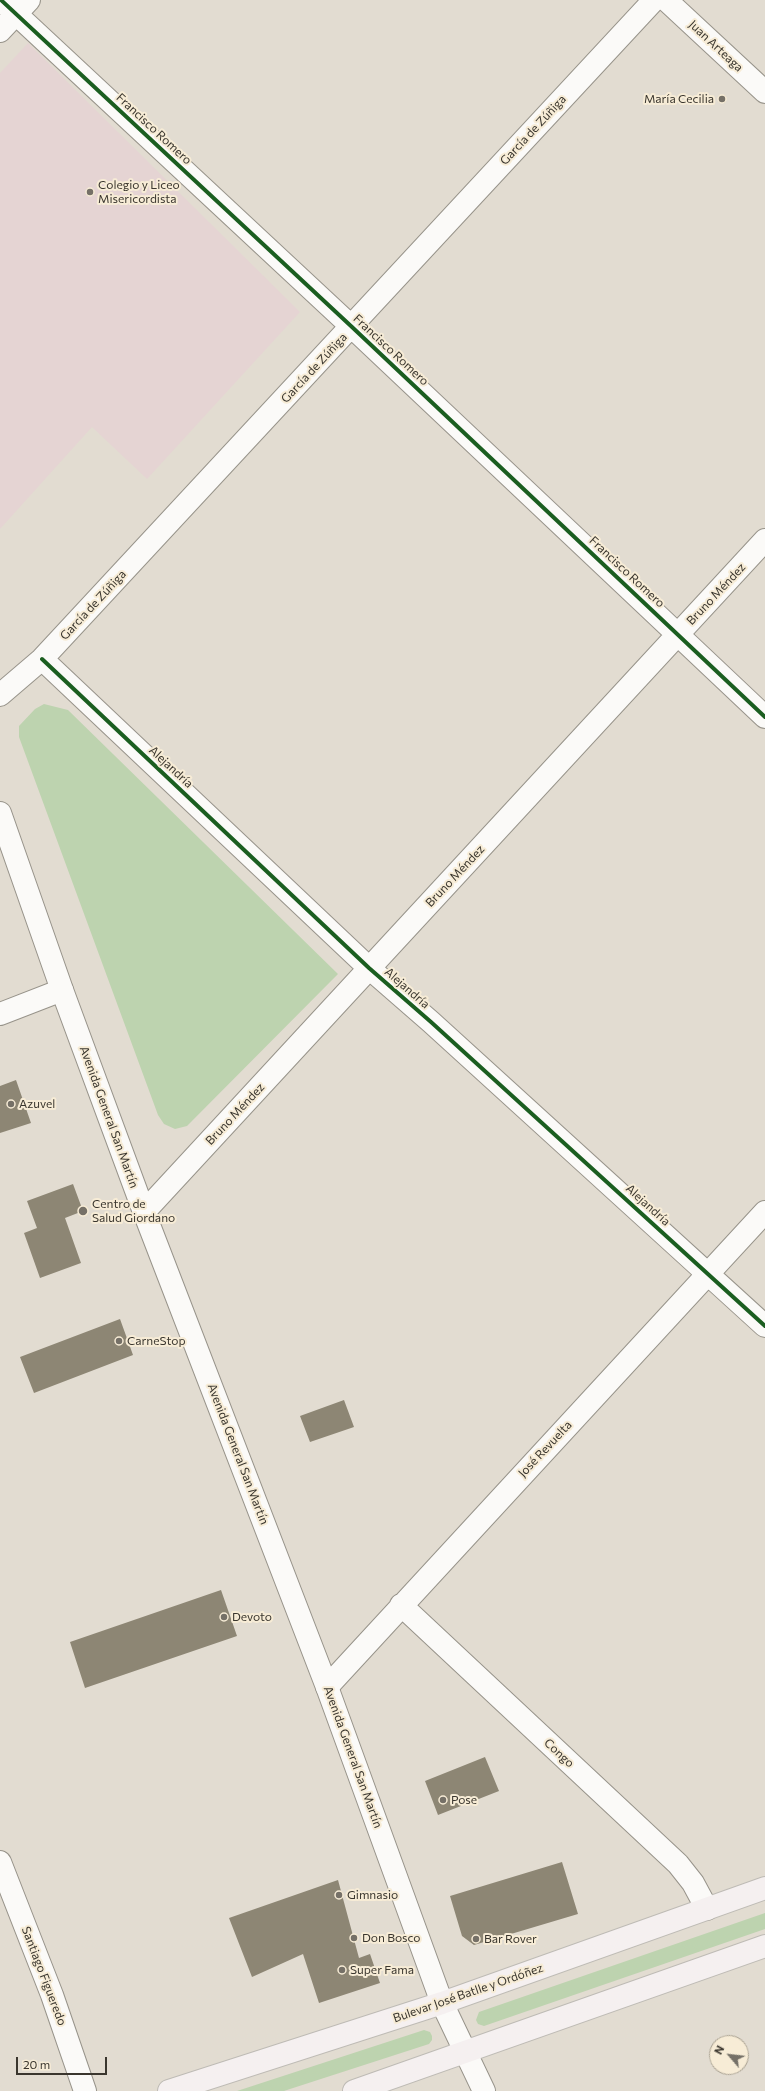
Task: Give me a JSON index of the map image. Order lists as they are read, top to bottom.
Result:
{
  "streets": {
    "main road": ["Bulevar José Batlle y Ordóñez"],
    "street": [
      "Juan Arteaga",
      "Francisco Romero",
      "García de Zúñiga",
      "Bruno Méndez",
      "Alejandría",
      "Avenida General San Martín",
      "José Revuelta",
      "Congo",
      "Santiago Figueredo"
    ]
  },
  "crossings": [
    ["Francisco Romero", "García de Zúñiga"],
    ["Francisco Romero", "Bruno Méndez"],
    ["García de Zúñiga", "Alejandría"],
    ["Bruno Méndez", "Alejandría"],
    ["Bruno Méndez", "Avenida General San Martín"],
    ["Alejandría", "José Revuelta"],
    ["Avenida General San Martín", "José Revuelta"],
    ["Avenida General San Martín", "Bulevar José Batlle y Ordóñez"],
    ["José Revuelta", "Congo"],
    ["Congo", "Bulevar José Batlle y Ordóñez"]
  ],
  "places": [
    "María Cecilia",
    "Colegio y Liceo Misericordista",
    "Azuvel",
    "Centro de Salud Giordano",
    "CarneStop",
    "Devoto",
    "Pose",
    "Gimnasio",
    "Don Bosco",
    "Bar Rover",
    "Super Fama"
  ],
  "scale_bar": "20 m",
  "north": "top left"
}
